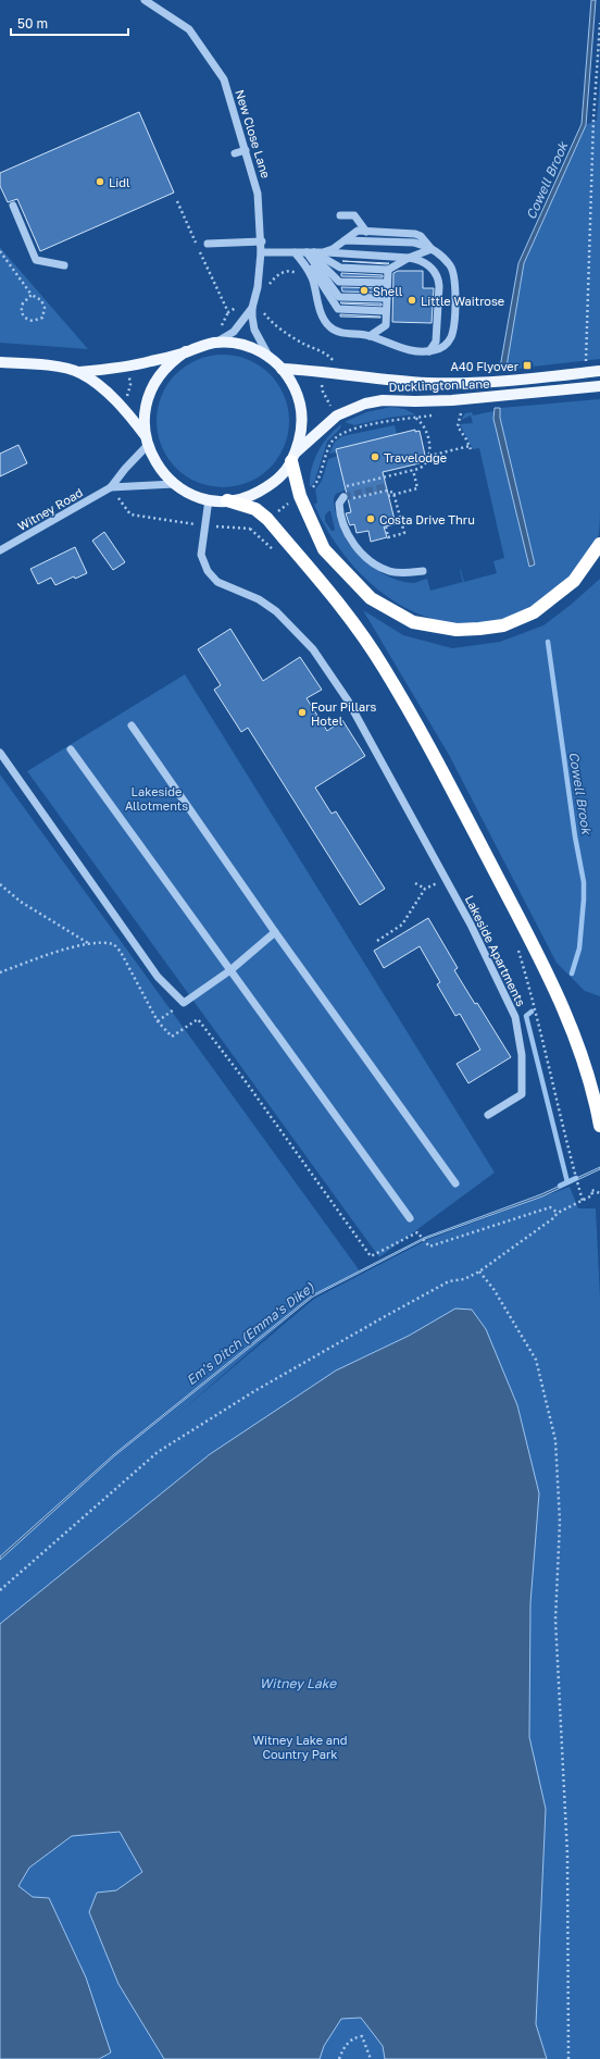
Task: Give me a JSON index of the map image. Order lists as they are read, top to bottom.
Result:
{
  "streets": {
    "main road": ["Ducklington Lane"],
    "street": ["New Close Lane", "Witney Road", "Lakeside Apartments"]
  },
  "water": ["Cowell Brook", "Em's Ditch (Emma's Dike)", "Witney Lake"],
  "parks": ["Lakeside Allotments", "Witney Lake and Country Park"],
  "places": {
    "other": [
      "Lidl",
      "Shell",
      "Little Waitrose",
      "Travelodge",
      "Costa Drive Thru",
      "Four Pillars Hotel"
    ],
    "transit": ["A40 Flyover"]
  },
  "scale_bar": "50 m"
}
